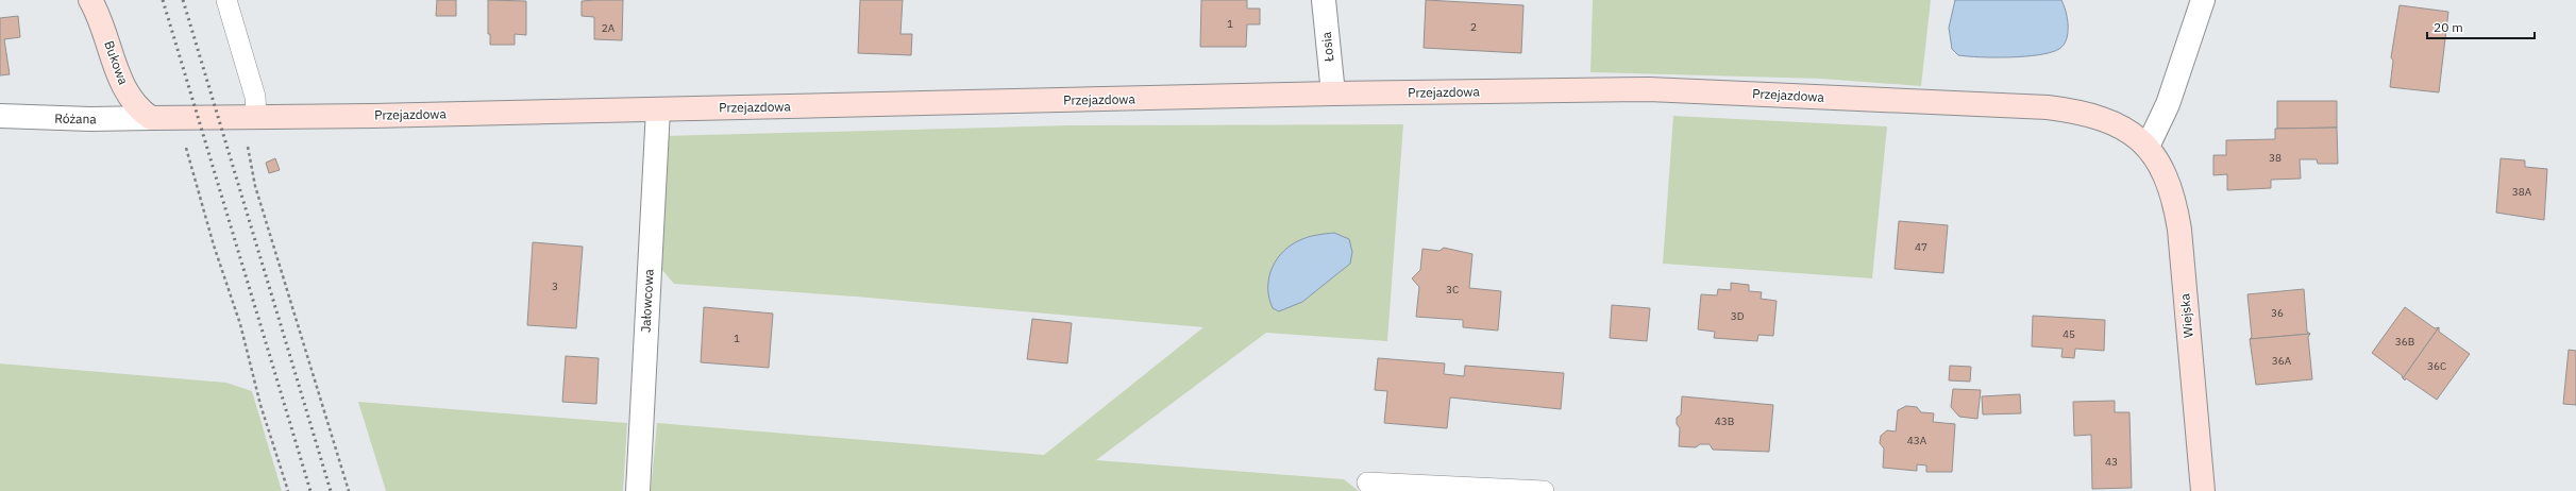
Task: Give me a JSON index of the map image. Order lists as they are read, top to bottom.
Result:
{
  "streets": {
    "street": [
      "Łosia",
      "Bukowa",
      "Przejazdowa",
      "Różana",
      "Jałowcowa",
      "Wiejska"
    ]
  },
  "crossings": [
    ["Łosia", "Przejazdowa"],
    ["Bukowa", "Przejazdowa"],
    ["Bukowa", "Różana"],
    ["Przejazdowa", "Różana"],
    ["Przejazdowa", "Jałowcowa"],
    ["Przejazdowa", "Wiejska"]
  ],
  "house_numbers": [
    "1",
    "2",
    "2A",
    "38",
    "38A",
    "47",
    "3",
    "3C",
    "36",
    "3D",
    "45",
    "1",
    "36B",
    "36A",
    "36C",
    "43B",
    "43A",
    "43"
  ],
  "scale_bar": "20 m"
}
